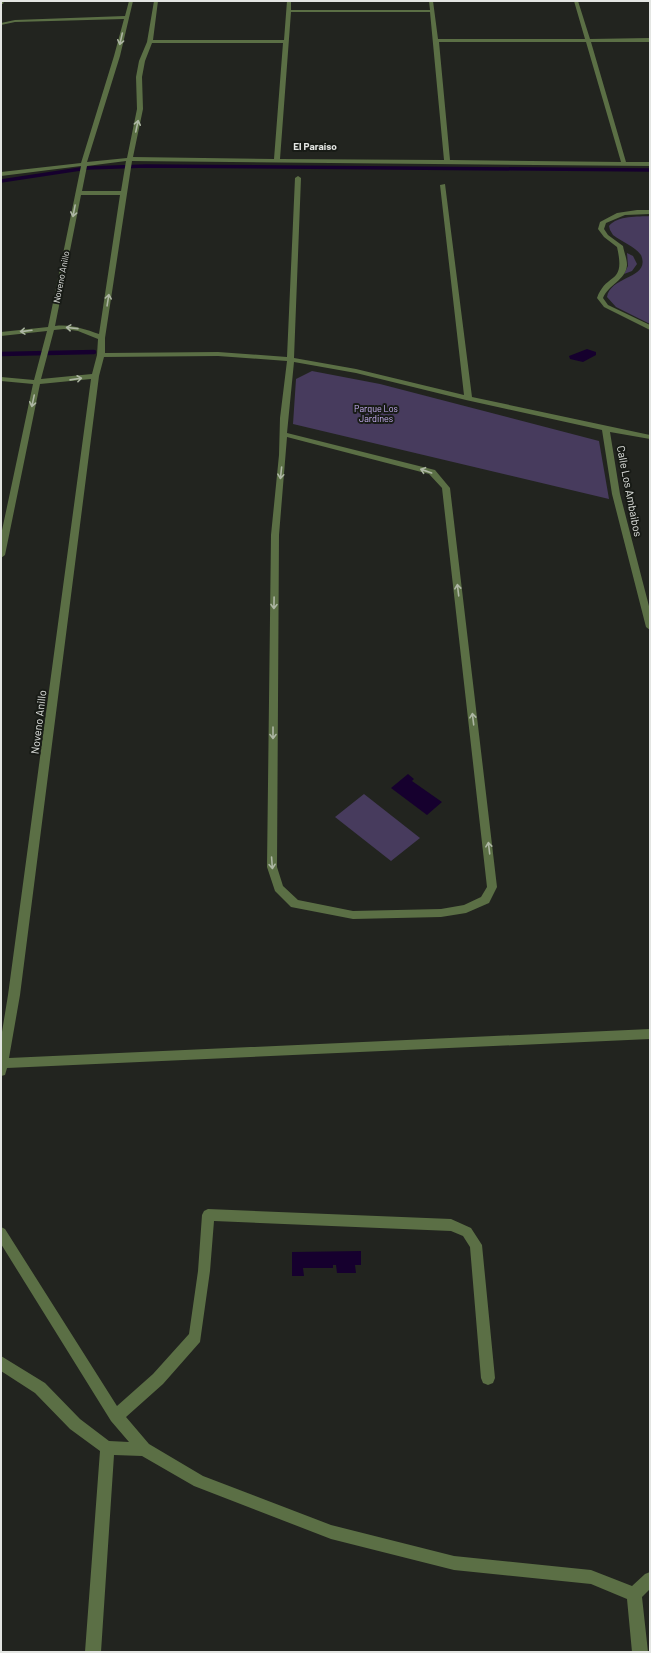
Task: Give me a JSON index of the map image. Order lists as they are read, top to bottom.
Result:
{
  "streets": {
    "street": ["Noveno Anillo", "Calle Los Ambaibos"]
  },
  "districts": ["El Paraíso"],
  "parks": ["Parque Los Jardines"]
}
